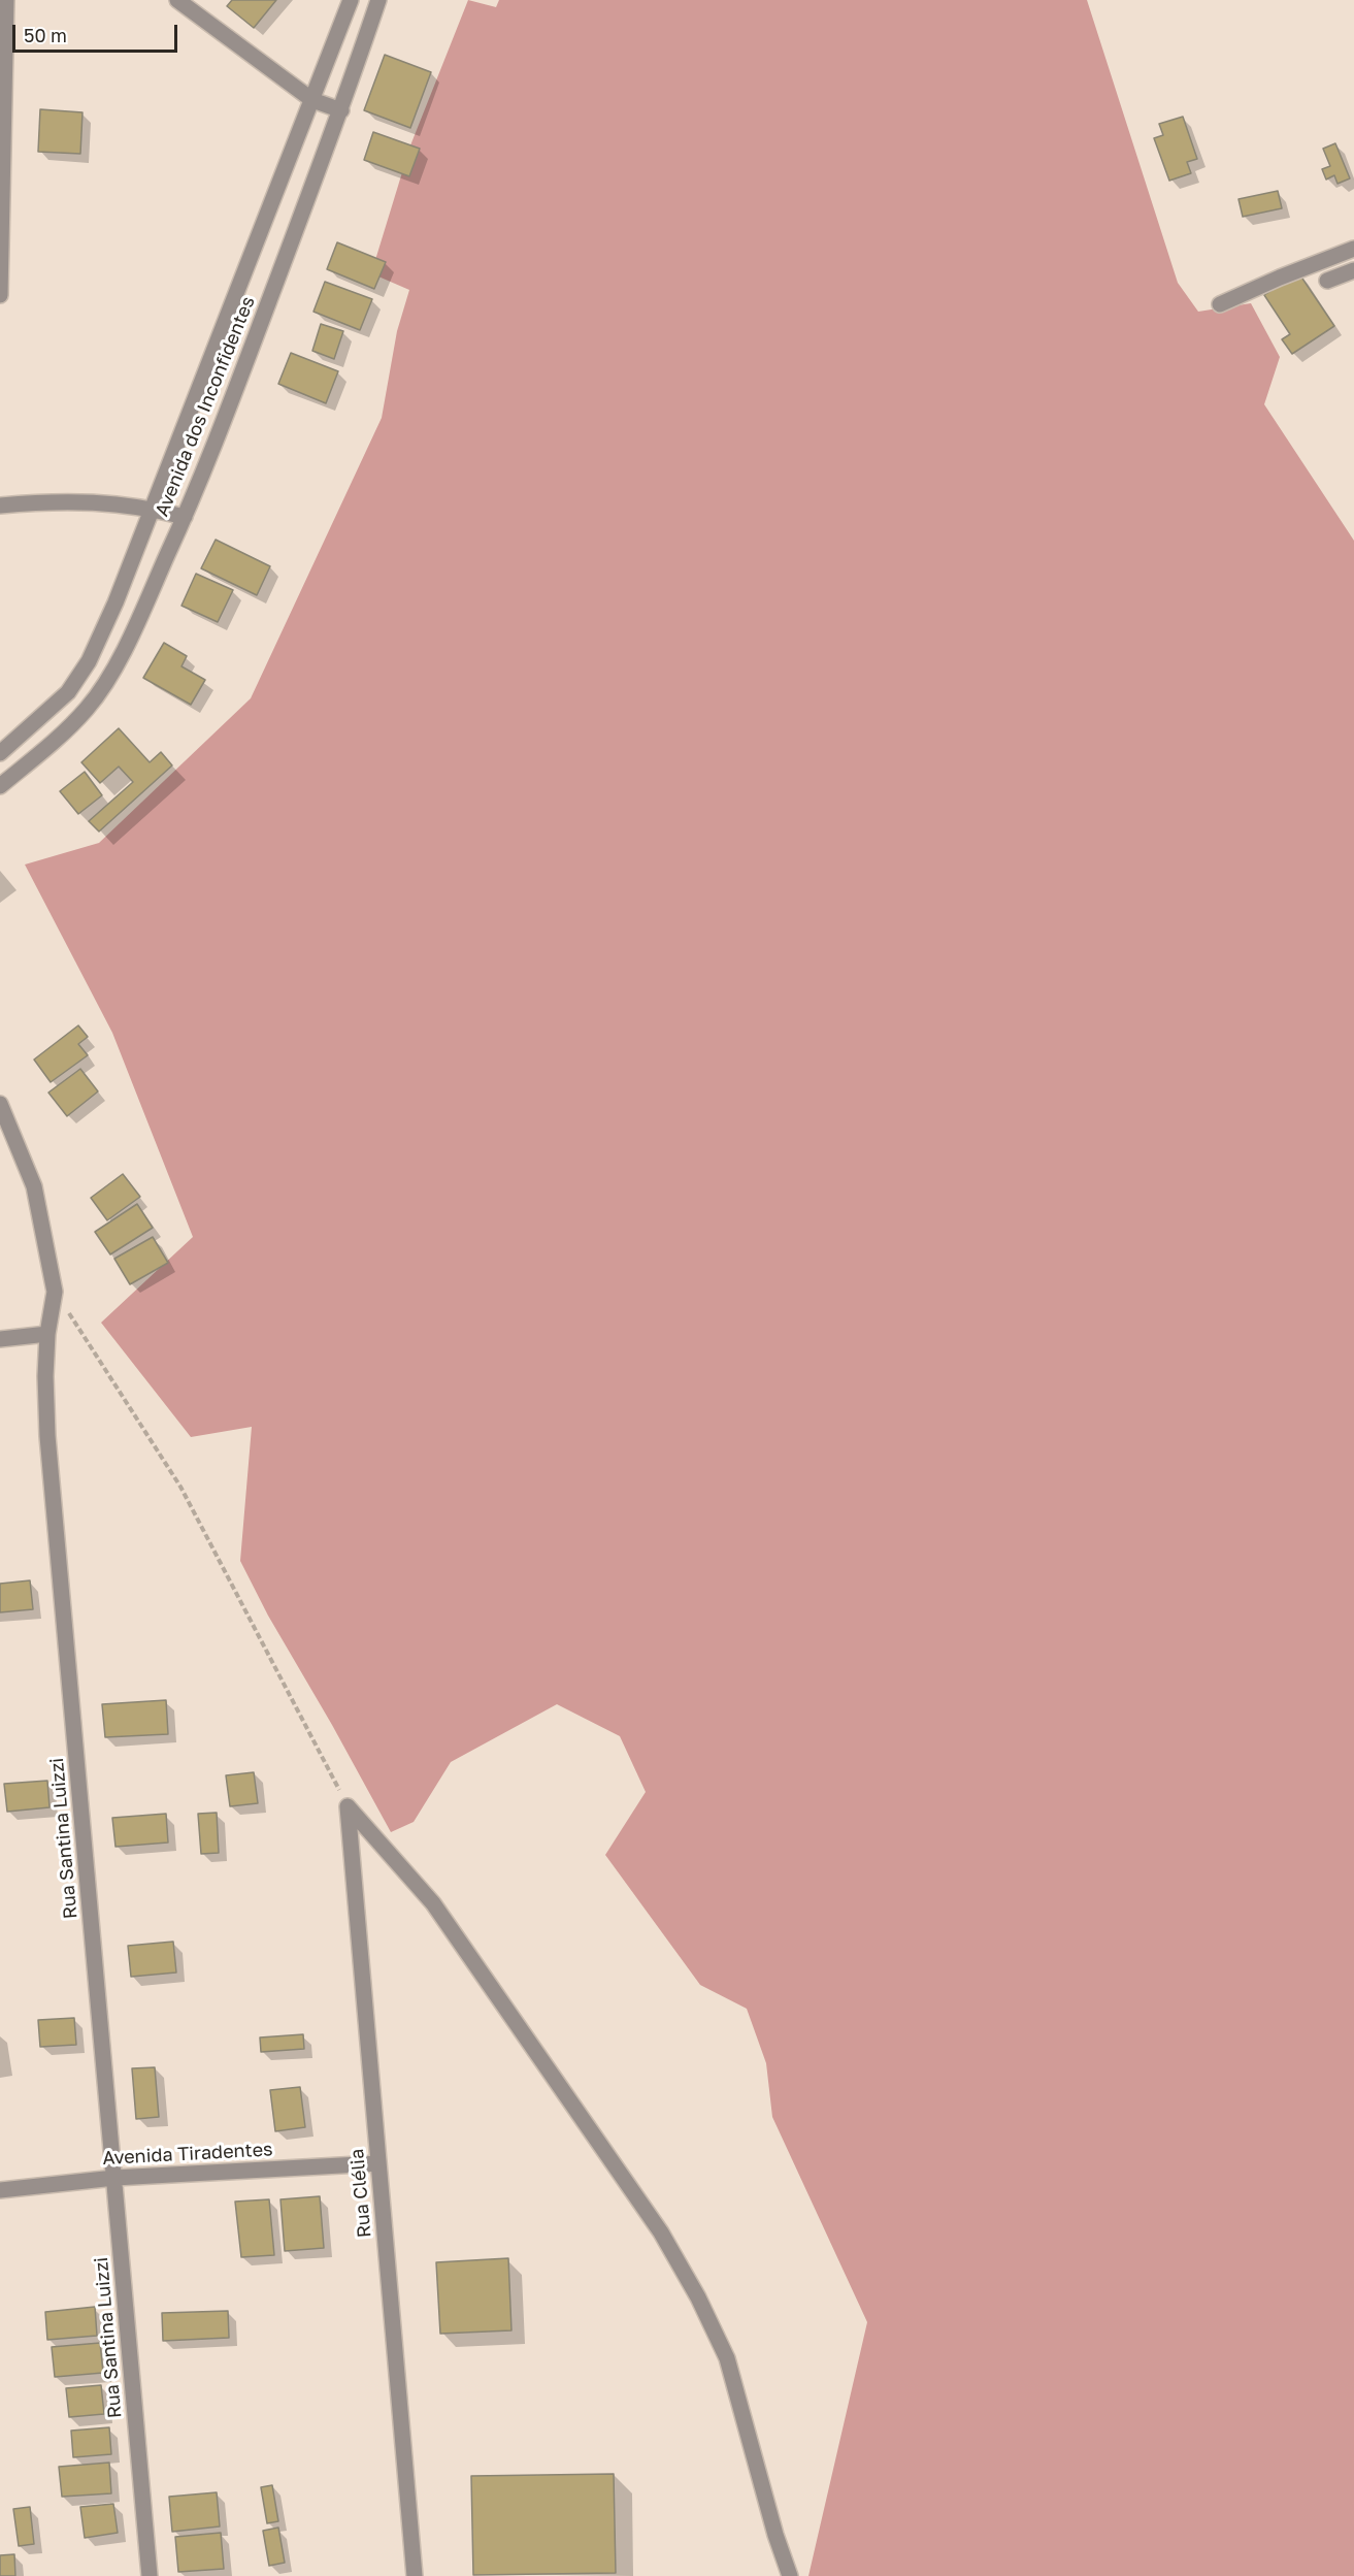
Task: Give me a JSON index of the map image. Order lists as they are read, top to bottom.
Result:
{
  "streets": {
    "street": [
      "Avenida dos Inconfidentes",
      "Rua Santina Luizzi",
      "Avenida Tiradentes",
      "Rua Clélia"
    ]
  },
  "crossings": [
    ["Rua Santina Luizzi", "Avenida Tiradentes"],
    ["Avenida Tiradentes", "Rua Clélia"]
  ],
  "scale_bar": "50 m"
}
